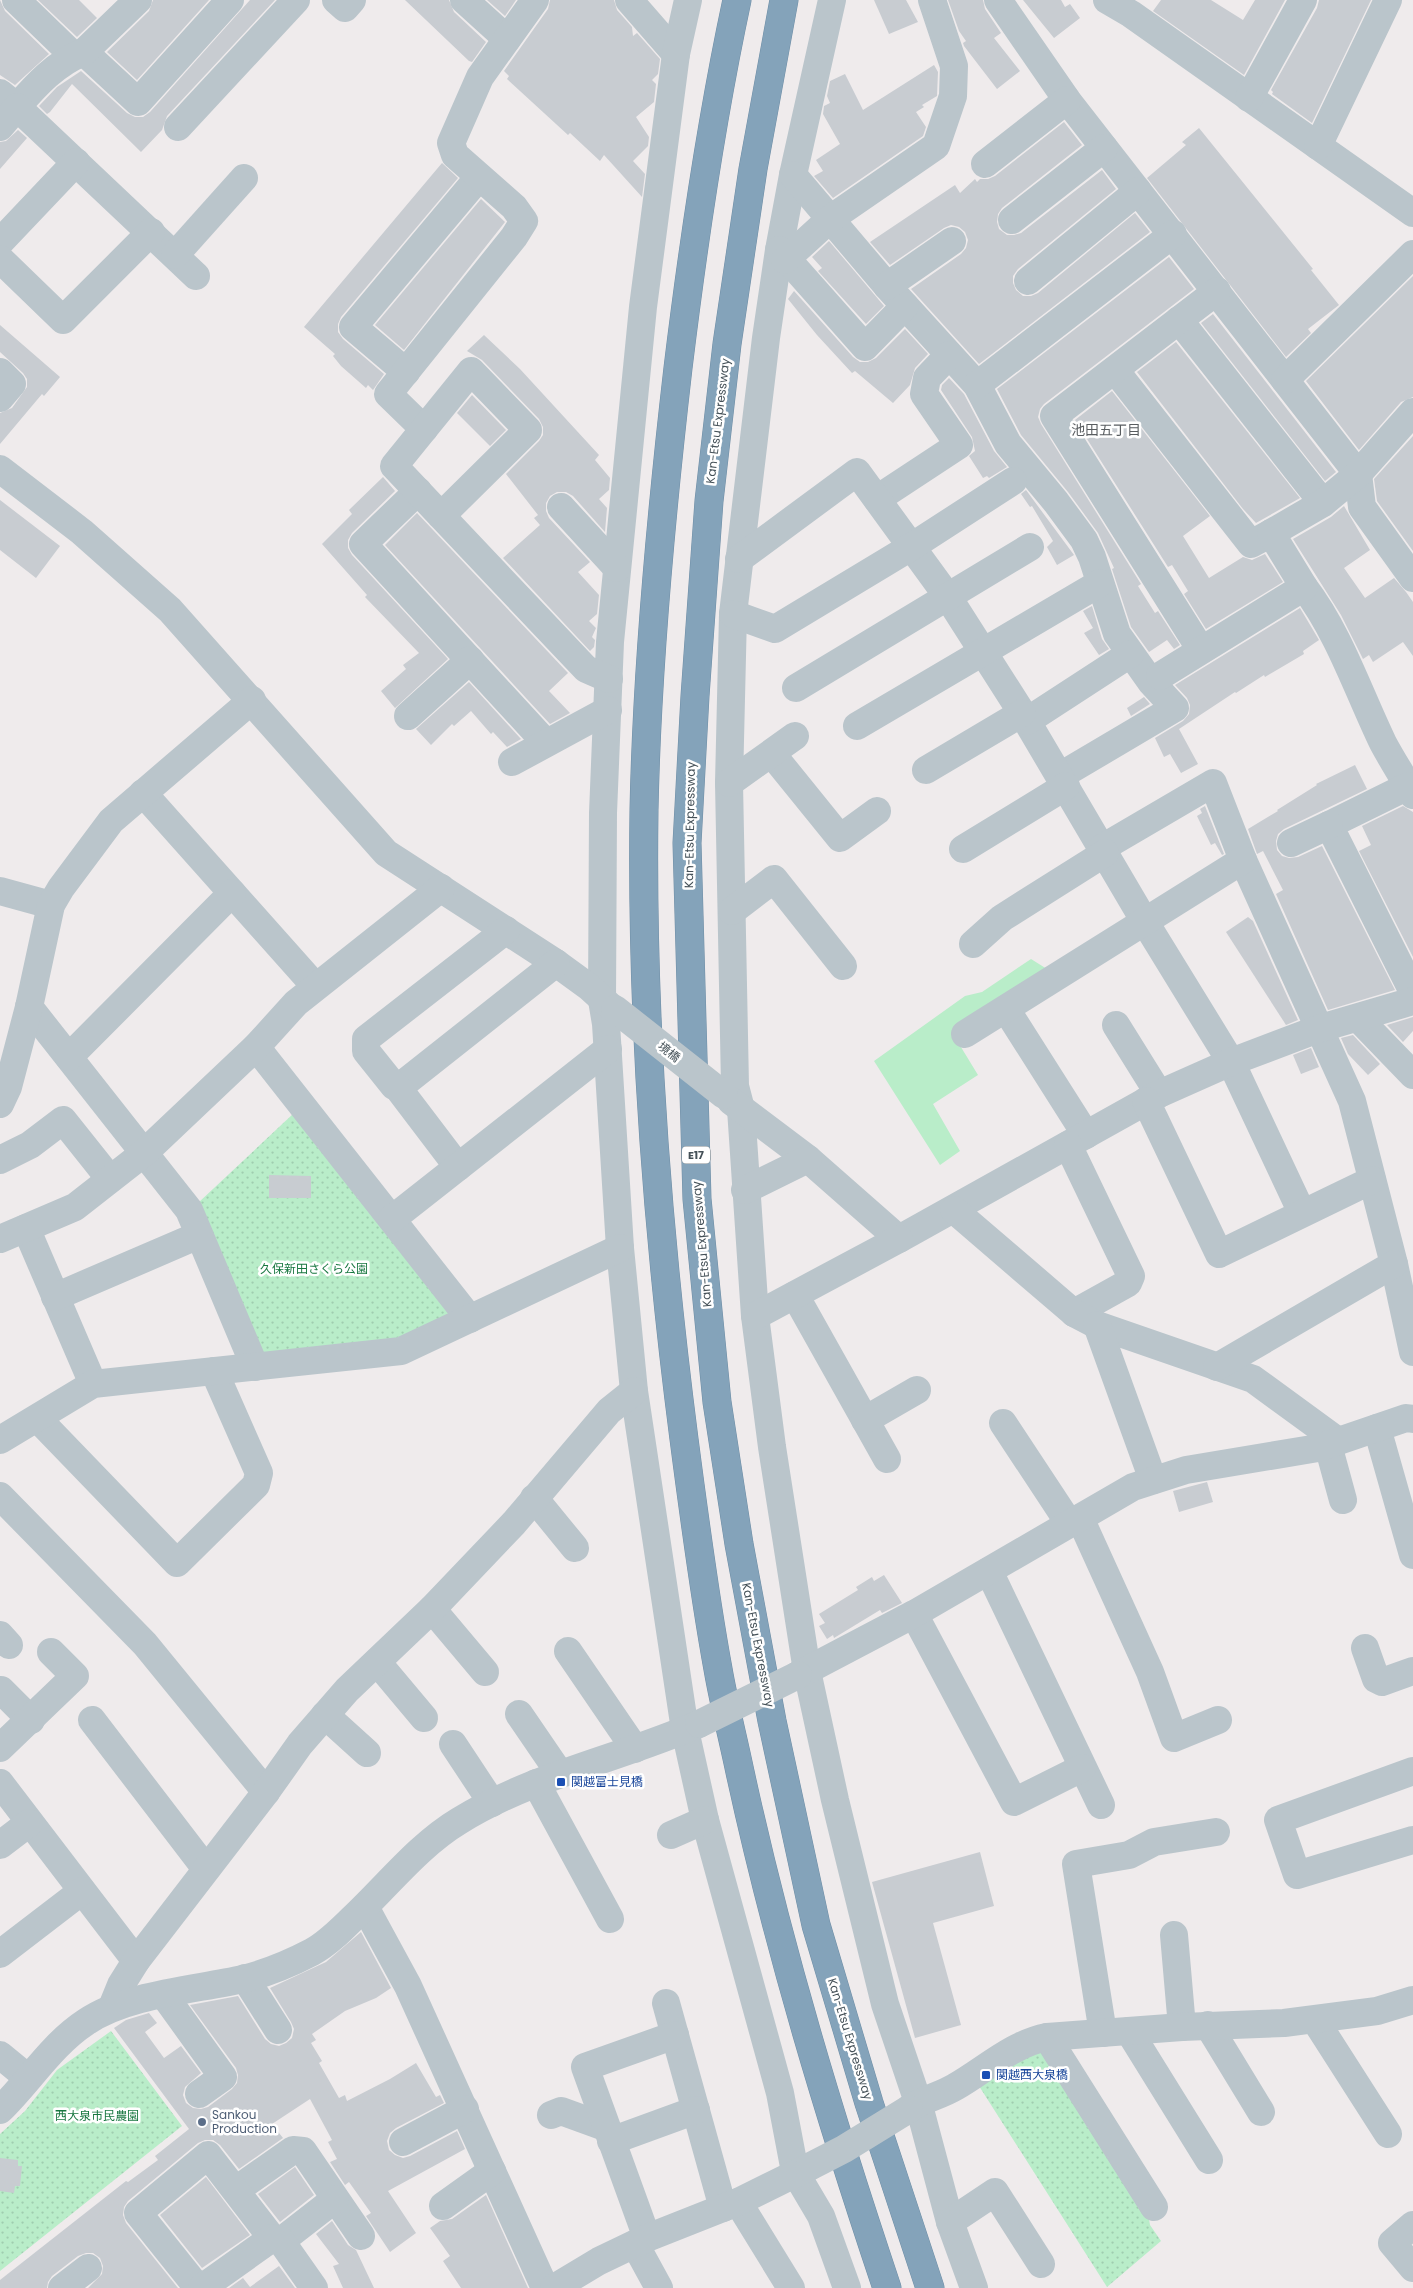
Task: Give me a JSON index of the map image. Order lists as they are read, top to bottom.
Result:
{
  "streets": {
    "highway": ["Kan-Etsu Expressway", "E17"],
    "street": ["境橋"]
  },
  "districts": ["池田五丁目"],
  "parks": ["久保新田さくら公園", "西大泉市民農園"],
  "places": {
    "transit": ["関越富士見橋", "関越西大泉橋"],
    "other": ["Sankou Production"]
  }
}
